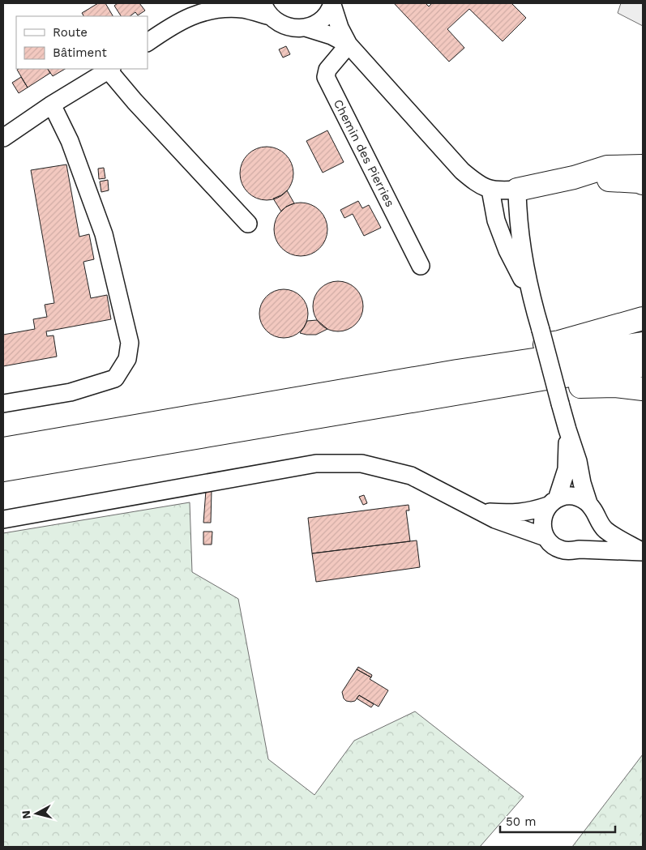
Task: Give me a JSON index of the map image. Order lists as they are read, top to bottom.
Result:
{
  "streets": {
    "street": ["Chemin des Pierries"]
  },
  "legend": ["Route", "Bâtiment"],
  "scale_bar": "50 m",
  "north": "left"
}
